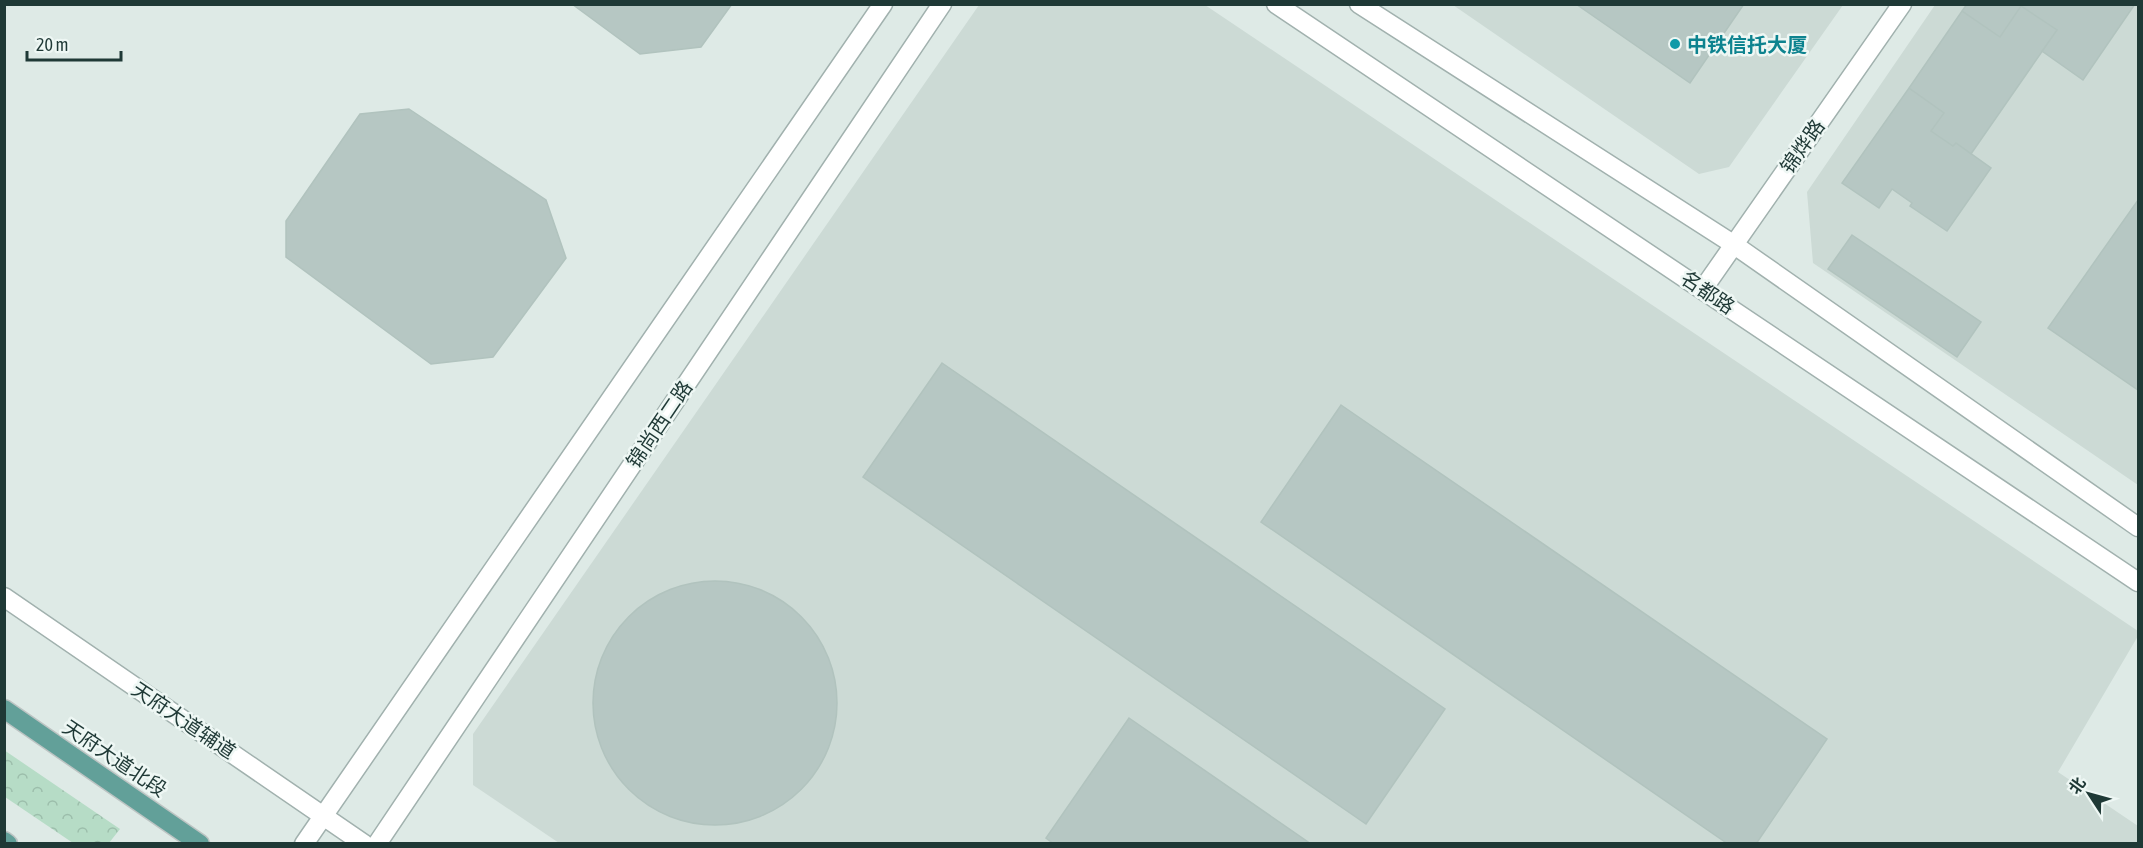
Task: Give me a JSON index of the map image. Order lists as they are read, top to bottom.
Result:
{
  "streets": {
    "main road": ["天府大道北段"],
    "street": [
      "锦烨路",
      "名都路",
      "锦尚西二路",
      "天府大道辅道"
    ]
  },
  "crossings": [
    ["锦烨路", "名都路"]
  ],
  "places": ["中铁信托大厦"],
  "scale_bar": "20 m",
  "north": "top left"
}
